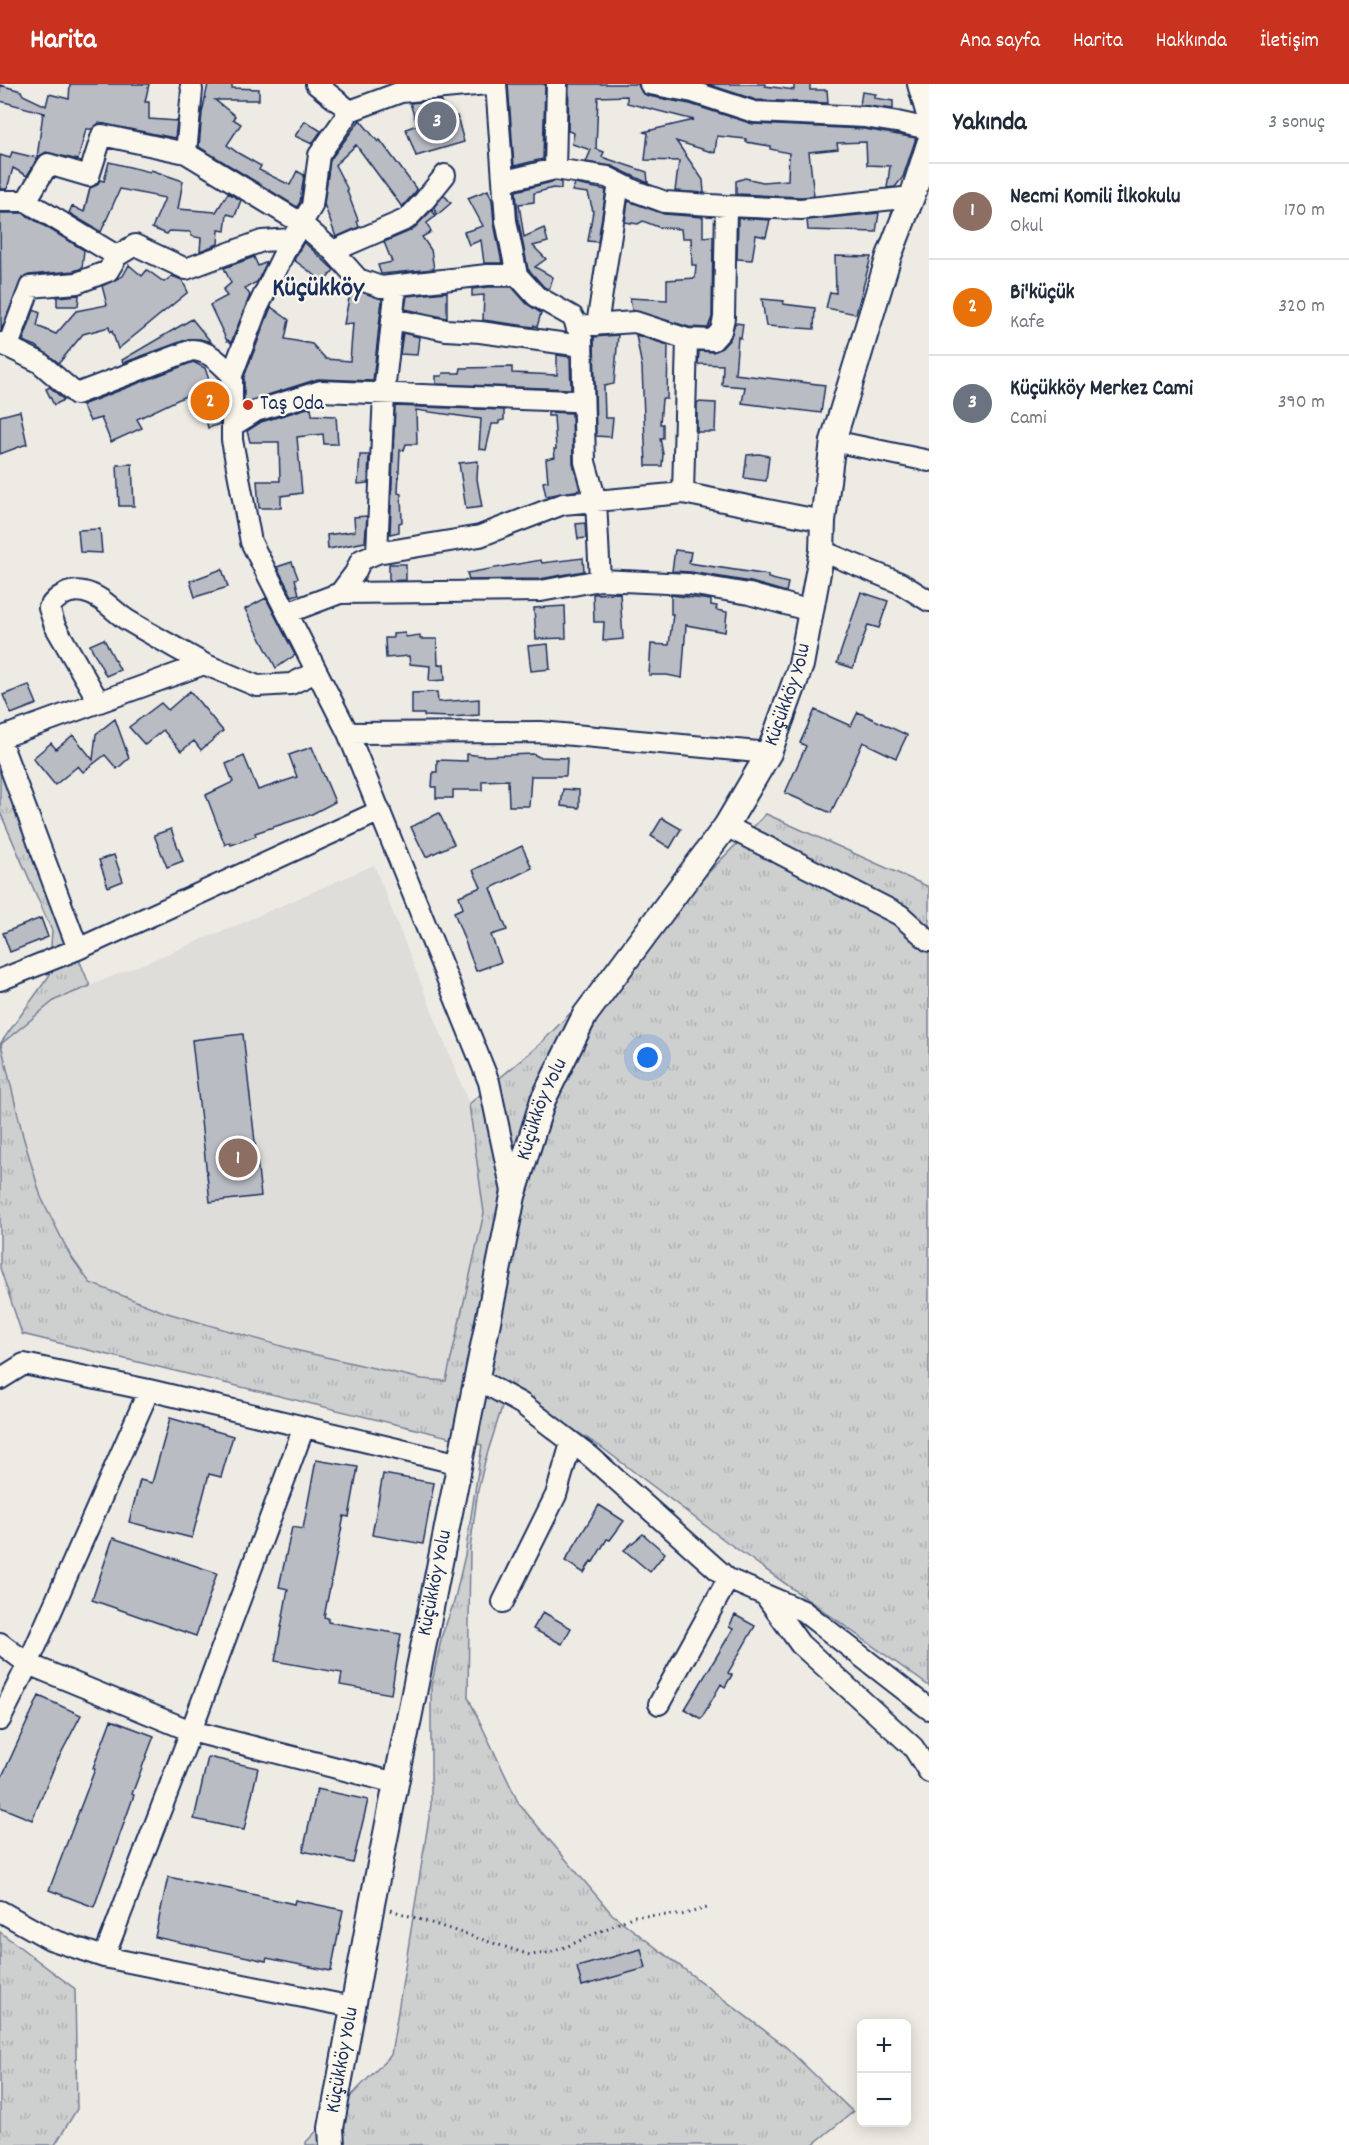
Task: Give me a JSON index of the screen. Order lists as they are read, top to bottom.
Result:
{
  "streets": {
    "main road": ["Küçükköy Yolu"]
  },
  "districts": ["Küçükköy"],
  "places": ["Taş Oda"],
  "page": {
    "header": "Harita",
    "nav": [
      "Ana sayfa",
      "Harita",
      "Hakkında",
      "İletişim"
    ],
    "heading": ["Yakında", "3 sonuç"],
    "pins": ["3", "2", "1"],
    "list": [
      {
        "mark": "1",
        "name": "Necmi Komili İlkokulu",
        "note": "Okul",
        "value": "170 m"
      },
      {
        "mark": "2",
        "name": "Bi'küçük",
        "note": "Kafe",
        "value": "320 m"
      },
      {
        "mark": "3",
        "name": "Küçükköy Merkez Cami",
        "note": "Cami",
        "value": "390 m"
      }
    ],
    "map_buttons": ["+", "−"]
  }
}
